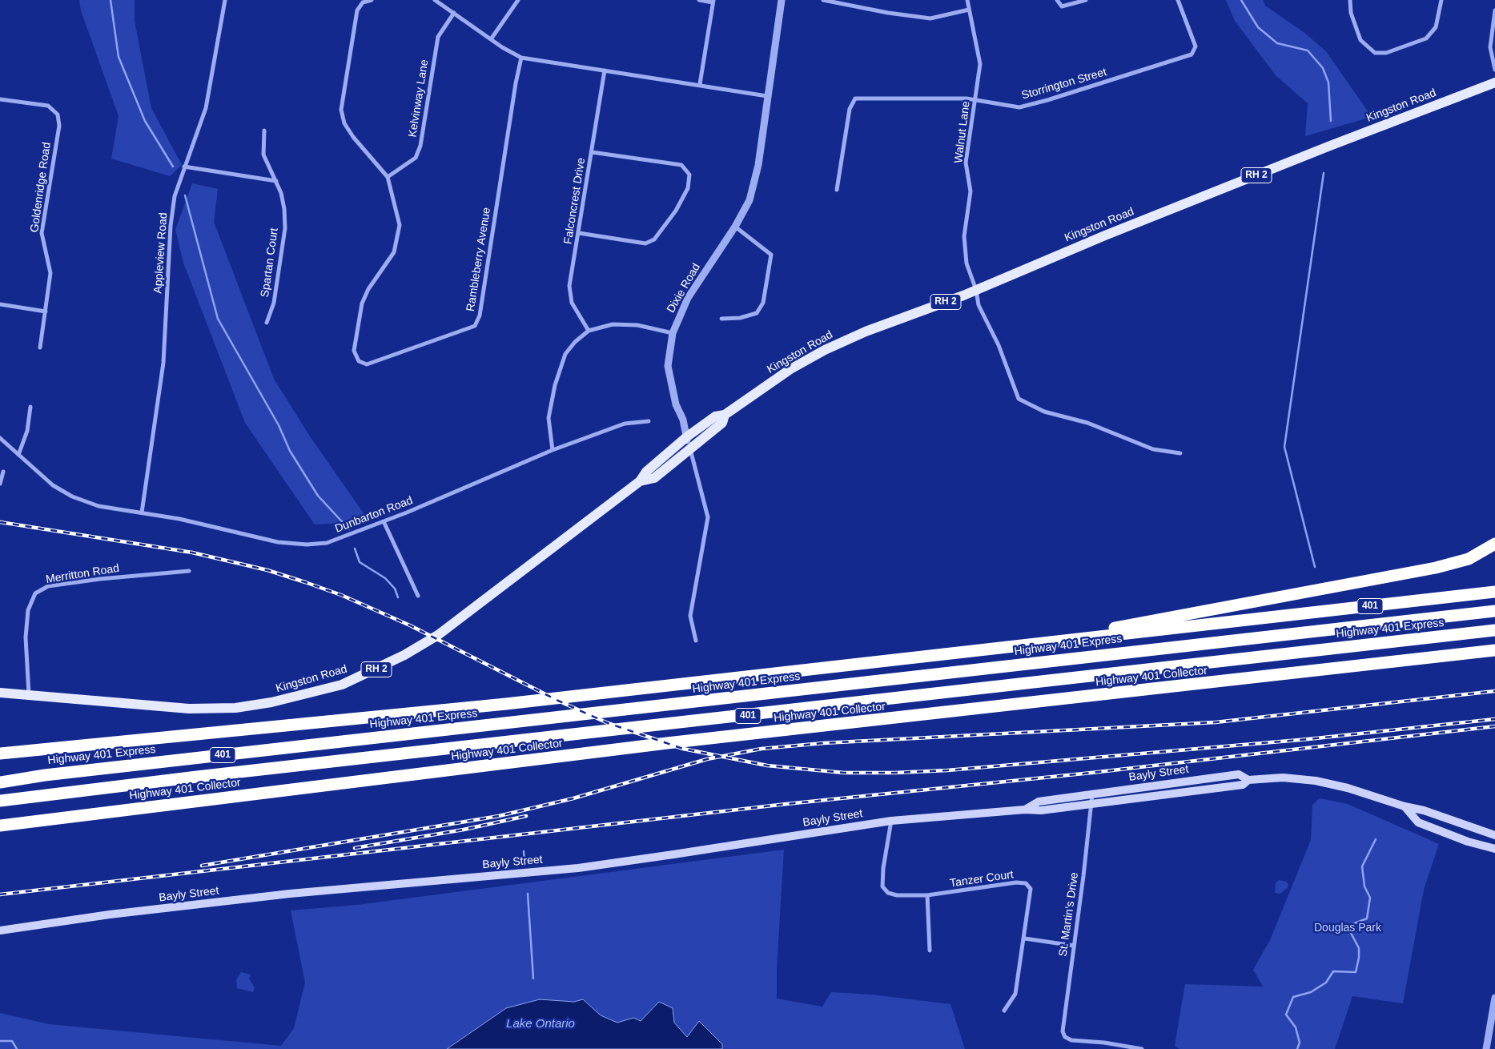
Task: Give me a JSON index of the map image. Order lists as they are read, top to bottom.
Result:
{
  "streets": {
    "highway": ["401", "Highway 401 Express", "Highway 401 Collector"],
    "main road": ["Kingston Road", "RH 2", "Bayly Street"],
    "street": [
      "Storrington Street",
      "Kelvinway Lane",
      "Walnut Lane",
      "Goldenridge Road",
      "Falconcrest Drive",
      "Appleview Road",
      "Rambleberry Avenue",
      "Spartan Court",
      "Dixie Road",
      "Dunbarton Road",
      "Merritton Road",
      "Tanzer Court",
      "St. Martin's Drive"
    ]
  },
  "crossings": [
    ["Storrington Street", "Walnut Lane"],
    ["Kelvinway Lane", "Rambleberry Avenue"],
    ["Kingston Road", "Walnut Lane"],
    ["Kingston Road", "Dixie Road"],
    ["Kingston Road", "Merritton Road"],
    ["Appleview Road", "Dunbarton Road"],
    ["Bayly Street", "Tanzer Court"],
    ["Bayly Street", "St. Martin's Drive"]
  ],
  "water": ["Lake Ontario"],
  "parks": ["Douglas Park"]
}
